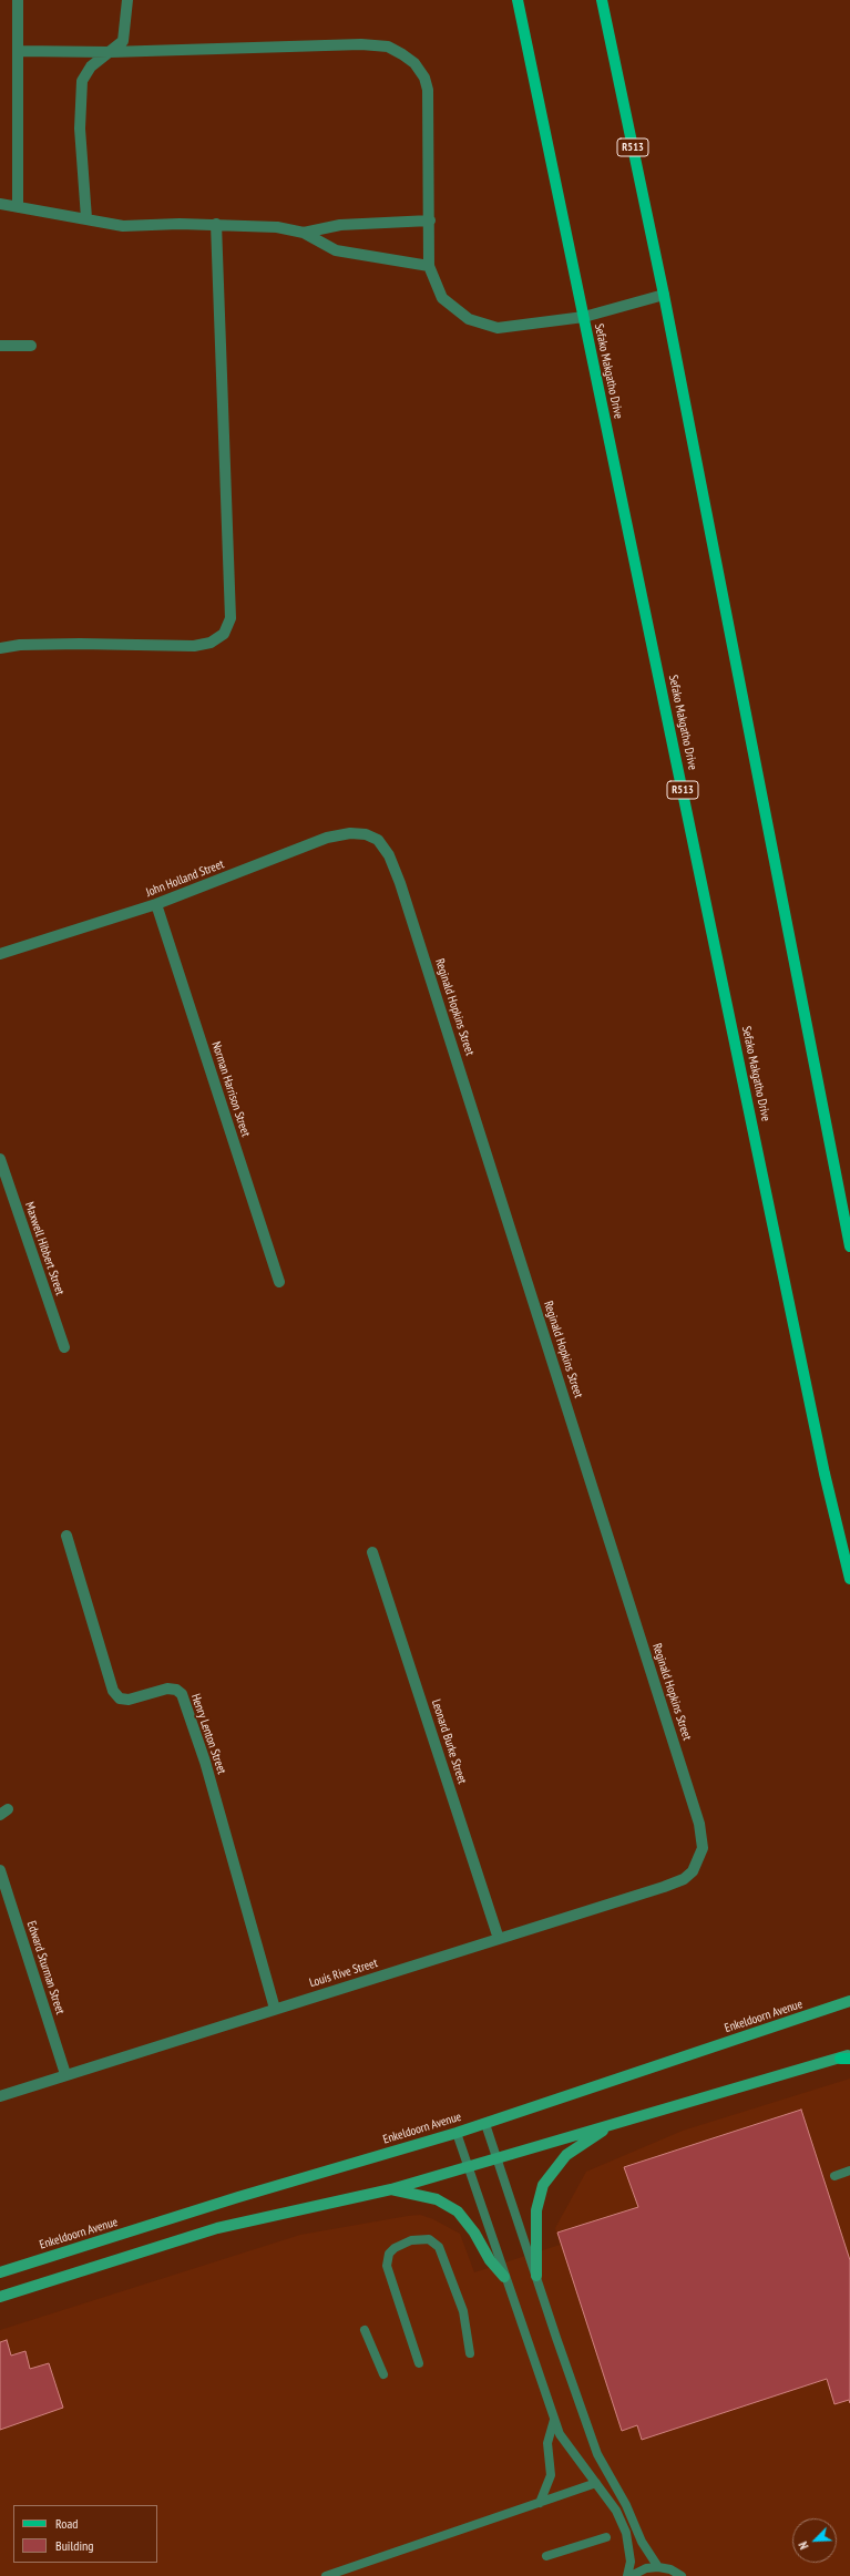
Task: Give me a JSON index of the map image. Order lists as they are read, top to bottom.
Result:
{
  "streets": {
    "main road": ["R513", "Sefako Makgatho Drive"],
    "street": [
      "John Holland Street",
      "Reginald Hopkins Street",
      "Norman Harrison Street",
      "Maxwell Hibbert Street",
      "Henry Lenton Street",
      "Leonard Burke Street",
      "Edward Sturman Street",
      "Louis Rive Street",
      "Enkeldoorn Avenue"
    ]
  },
  "crossings": [
    ["John Holland Street", "Reginald Hopkins Street"],
    ["John Holland Street", "Norman Harrison Street"],
    ["Reginald Hopkins Street", "Louis Rive Street"],
    ["Henry Lenton Street", "Louis Rive Street"],
    ["Leonard Burke Street", "Louis Rive Street"],
    ["Edward Sturman Street", "Louis Rive Street"]
  ],
  "legend": ["Road", "Building"],
  "north": "bottom left"
}
